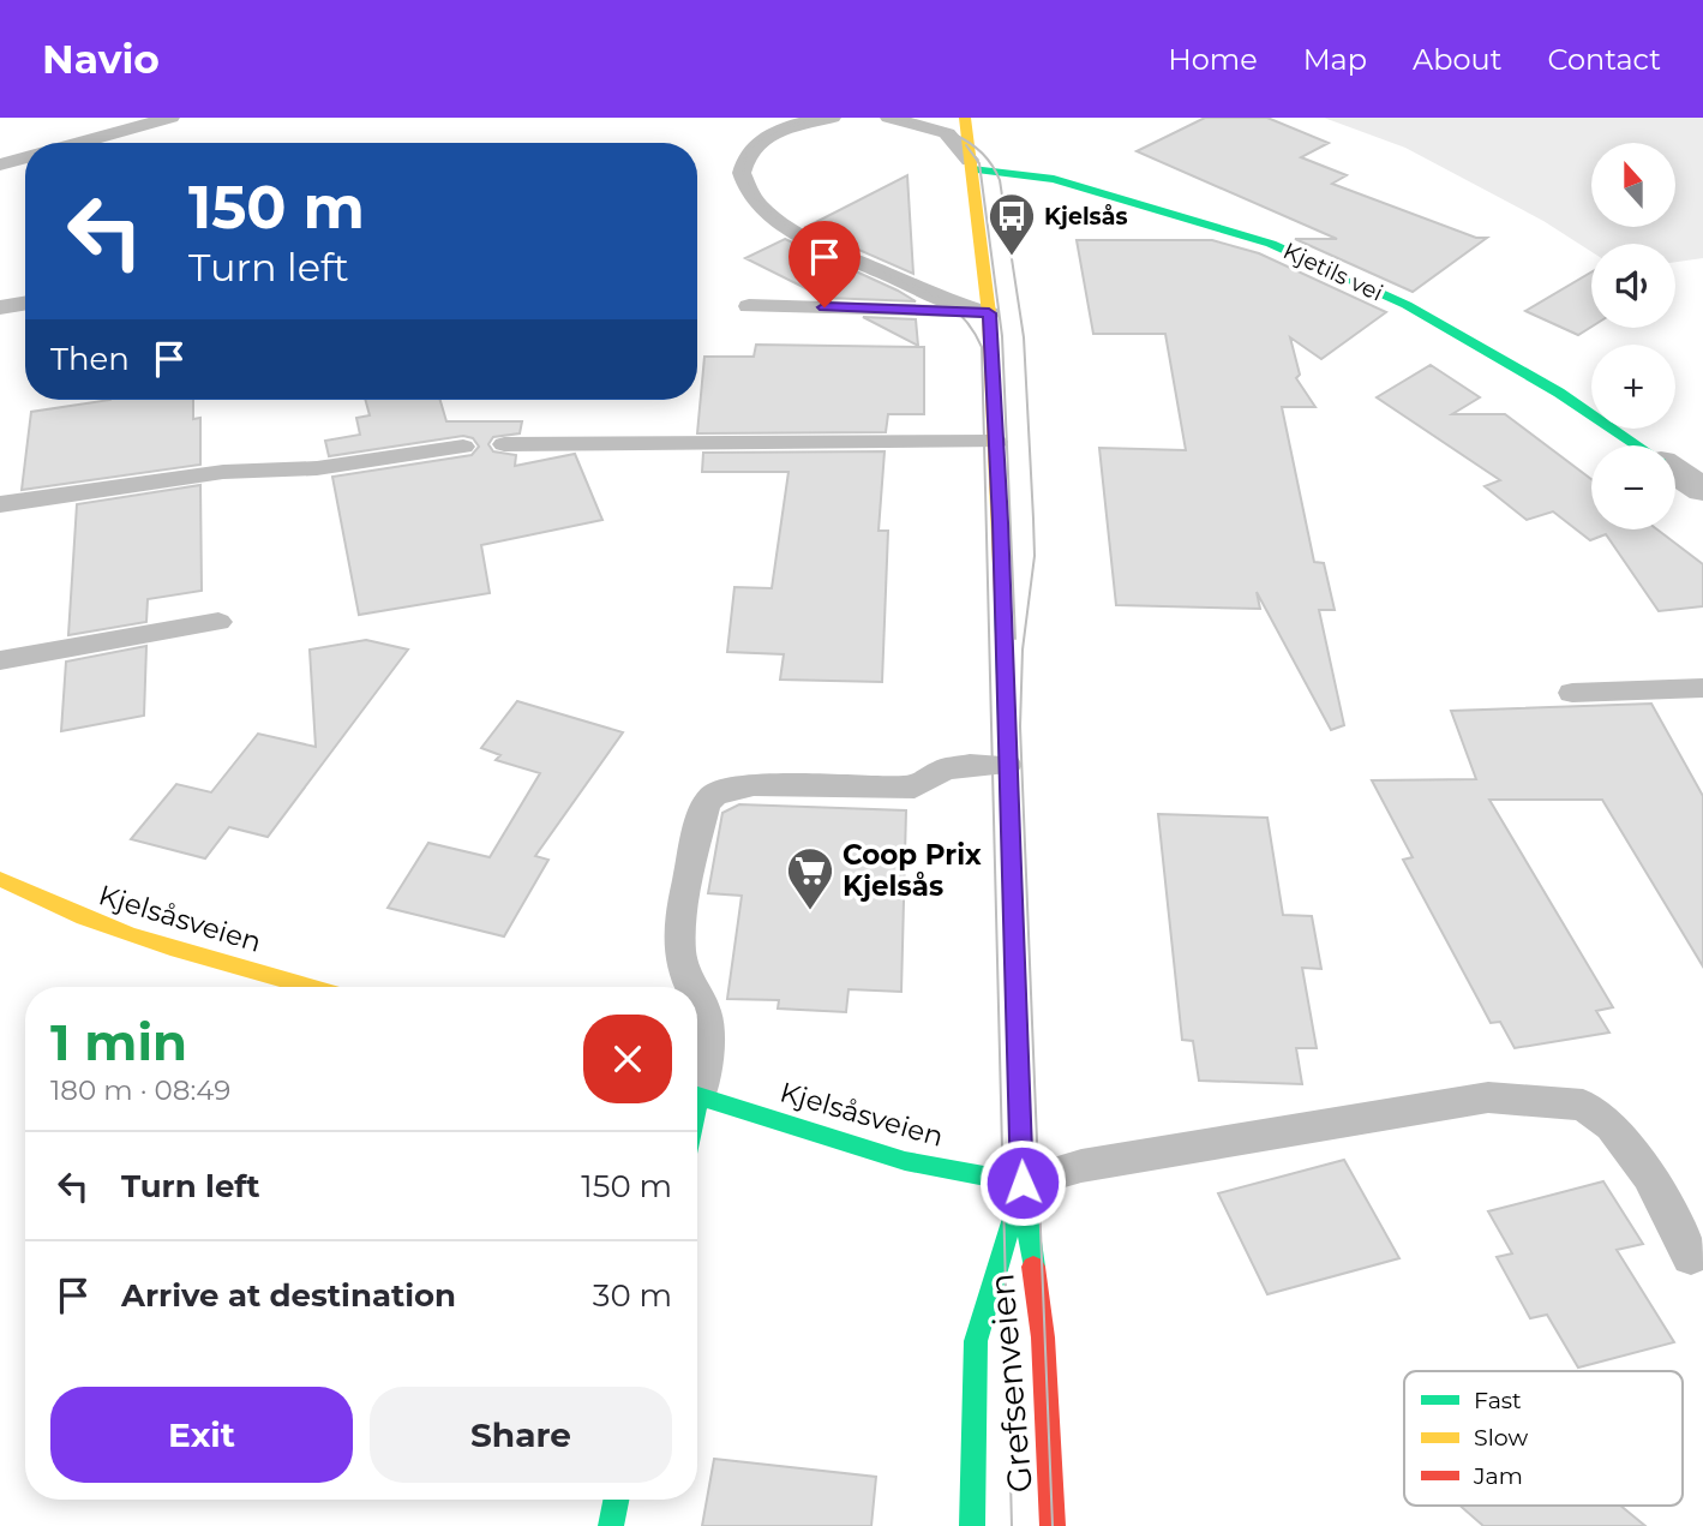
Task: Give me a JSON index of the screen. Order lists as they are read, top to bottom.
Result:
{
  "streets": {
    "street": ["Kjetils vei", "Kjelsåsveien", "Grefsenveien"]
  },
  "crossings": [
    ["Kjelsåsveien", "Grefsenveien"]
  ],
  "places": {
    "bus stop": ["Kjelsås"],
    "supermarket": ["Coop Prix Kjelsås"]
  },
  "legend": ["Fast", "Slow", "Jam"],
  "north": "top",
  "page": {
    "header": "Navio",
    "nav": [
      "Home",
      "Map",
      "About",
      "Contact"
    ],
    "map_buttons": ["+", "−"],
    "turn": ["150 m", "Turn left"],
    "then": "Then",
    "heading": ["1 min", "180 m · 08:49"],
    "list": [
      {
        "name": "Turn left",
        "value": "150 m"
      },
      {
        "name": "Arrive at destination",
        "value": "30 m"
      }
    ],
    "buttons": ["Exit", "Share"]
  }
}
